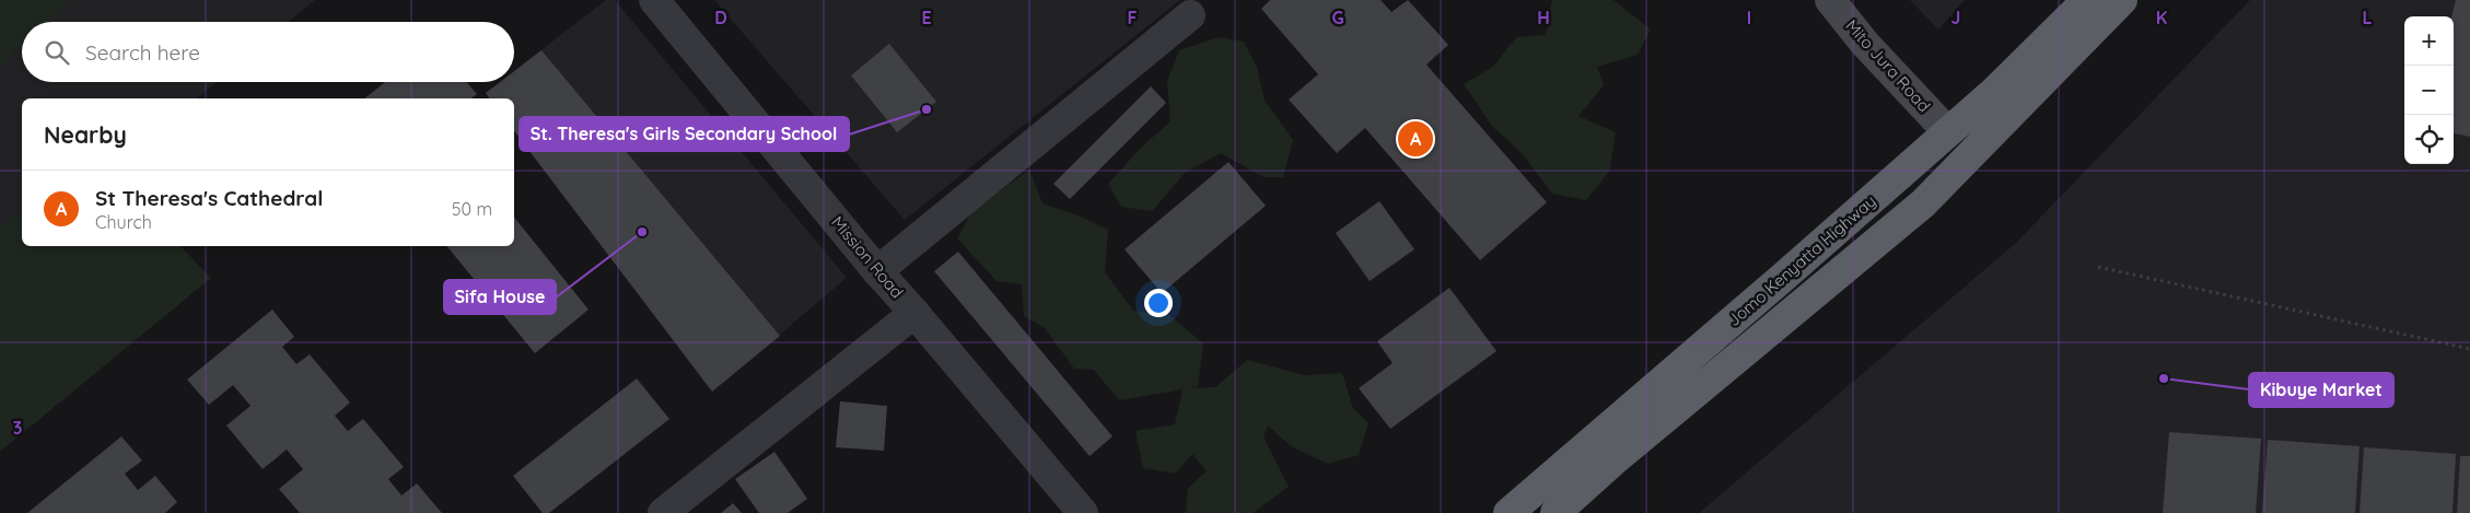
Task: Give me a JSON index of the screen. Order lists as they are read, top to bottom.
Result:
{
  "streets": {
    "highway": ["Jomo Kenyatta Highway"],
    "main road": ["Mito Jura Road"],
    "street": ["Mission Road"]
  },
  "crossings": [
    ["Mito Jura Road", "Jomo Kenyatta Highway"]
  ],
  "places": ["St. Theresa's Girls Secondary School", "Sifa House", "Kibuye Market"],
  "page": {
    "map_buttons": ["+", "−"],
    "search": "Search here",
    "heading": "Nearby",
    "pins": "A",
    "list": [
      {
        "mark": "A",
        "name": "St Theresa's Cathedral",
        "note": "Church",
        "value": "50 m"
      }
    ]
  },
  "grid": {
    "columns": [
      "D",
      "E",
      "F",
      "G",
      "H",
      "I",
      "J",
      "K",
      "L"
    ],
    "rows": ["3"]
  }
}
